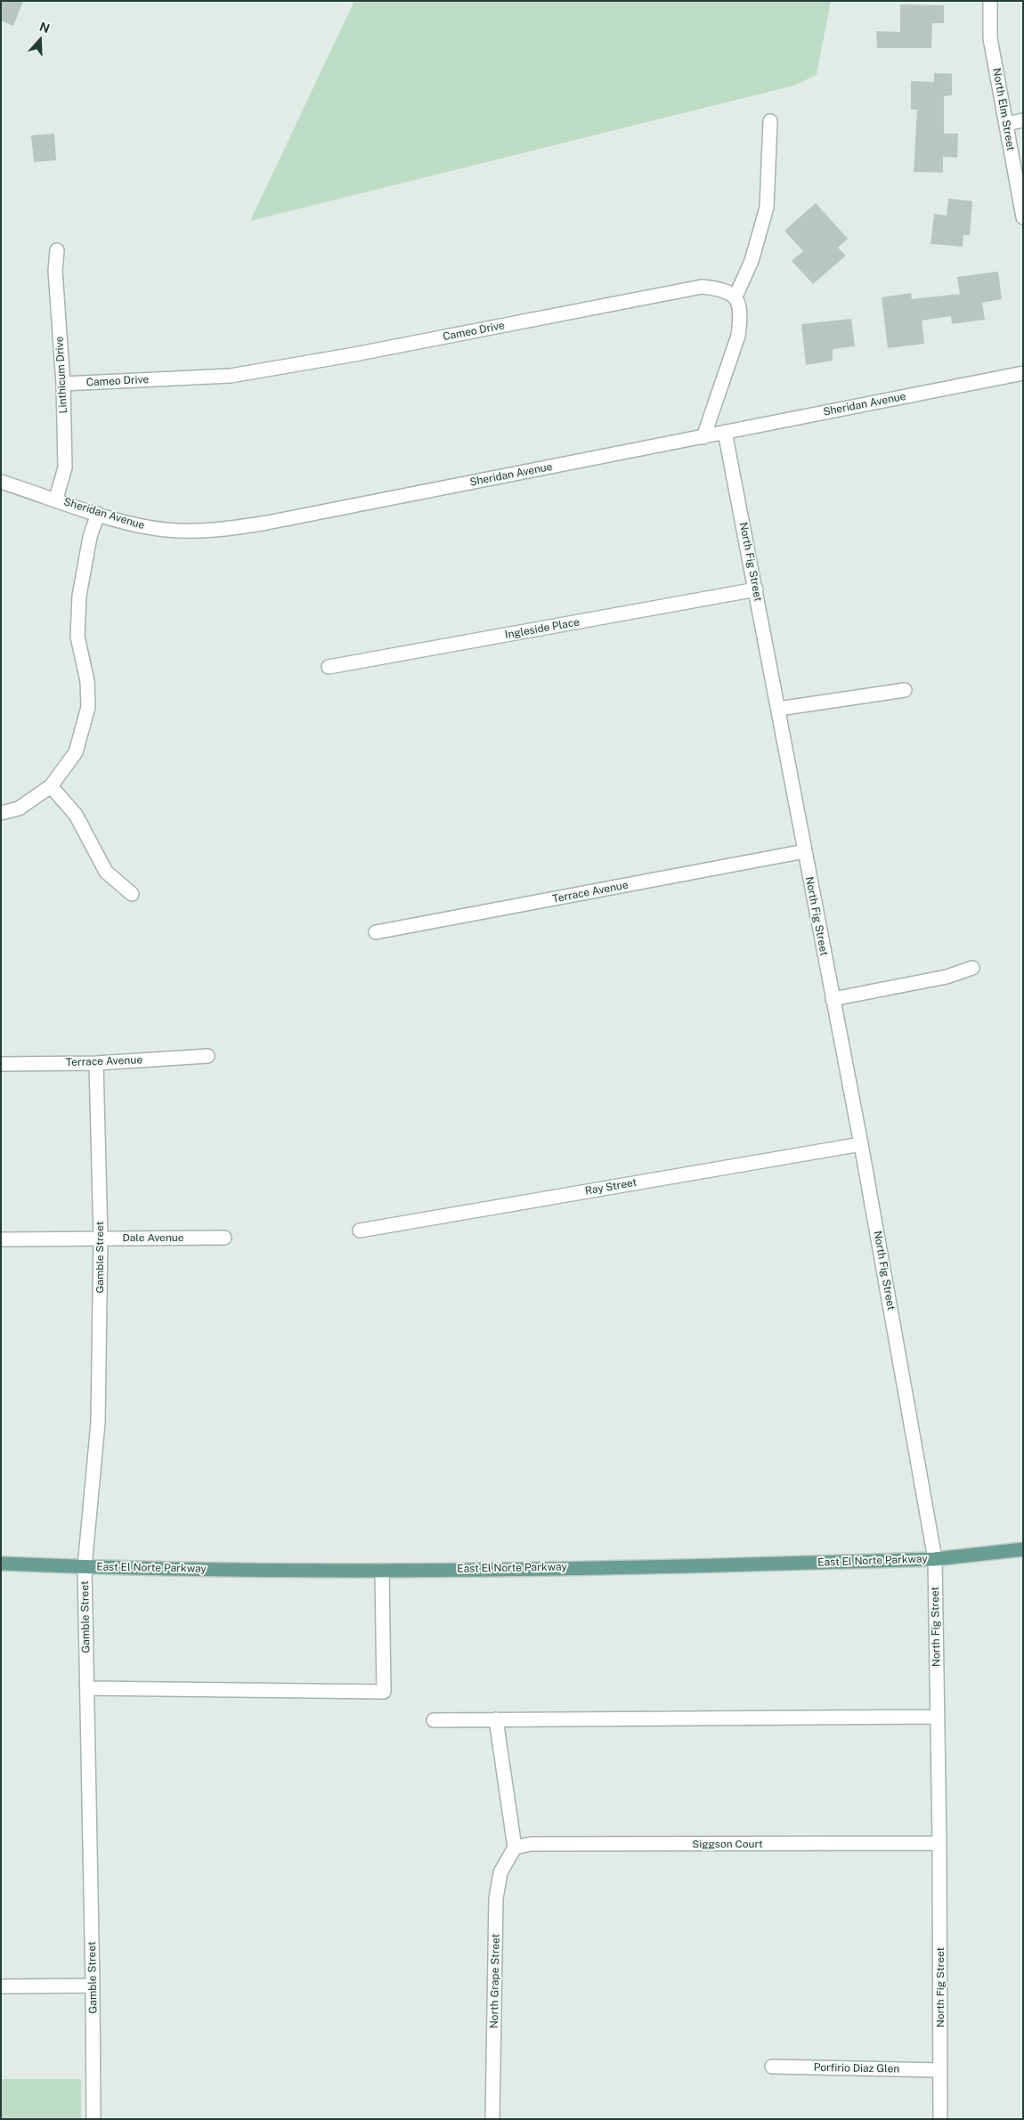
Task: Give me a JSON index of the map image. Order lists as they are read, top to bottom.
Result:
{
  "streets": {
    "main road": ["East El Norte Parkway"],
    "street": [
      "North Elm Street",
      "Cameo Drive",
      "Linthicum Drive",
      "Sheridan Avenue",
      "North Fig Street",
      "Ingleside Place",
      "Terrace Avenue",
      "Ray Street",
      "Dale Avenue",
      "Gamble Street",
      "Siggson Court",
      "North Grape Street",
      "Porfirio Diaz Glen"
    ]
  },
  "crossings": [
    ["Cameo Drive", "Linthicum Drive"],
    ["Linthicum Drive", "Sheridan Avenue"],
    ["Sheridan Avenue", "North Fig Street"],
    ["North Fig Street", "Ingleside Place"],
    ["North Fig Street", "Terrace Avenue"],
    ["North Fig Street", "Ray Street"],
    ["North Fig Street", "East El Norte Parkway"],
    ["North Fig Street", "Siggson Court"],
    ["North Fig Street", "Porfirio Diaz Glen"],
    ["Terrace Avenue", "Gamble Street"],
    ["Dale Avenue", "Gamble Street"],
    ["Gamble Street", "East El Norte Parkway"],
    ["Siggson Court", "North Grape Street"]
  ],
  "north": "top"
}
